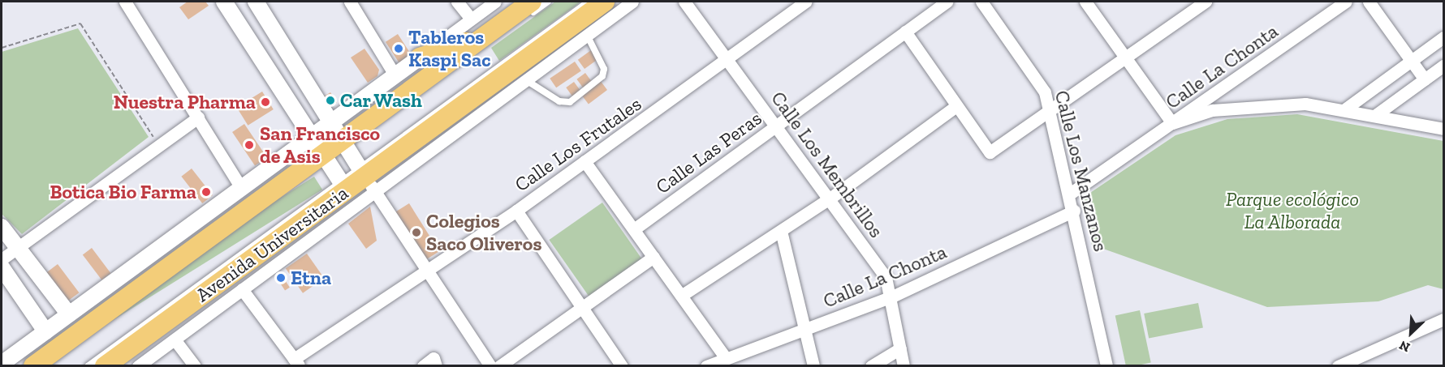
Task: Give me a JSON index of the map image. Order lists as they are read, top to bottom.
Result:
{
  "streets": {
    "main road": ["Avenida Universitaria"],
    "street": [
      "Calle La Chonta",
      "Calle Los Frutales",
      "Calle Las Peras",
      "Calle Los Membrillos",
      "Calle Los Manzanos"
    ]
  },
  "crossings": [
    ["Calle La Chonta", "Calle Los Membrillos"],
    ["Calle La Chonta", "Calle Los Manzanos"],
    ["Calle Los Frutales", "Calle Los Membrillos"],
    ["Calle Las Peras", "Calle Los Membrillos"]
  ],
  "parks": ["Parque ecológico La Alborada"],
  "places": [
    "Tableros Kaspi Sac",
    "Car Wash",
    "Nuestra Pharma",
    "San Francisco de Asis",
    "Botica Bio Farma",
    "Colegios Saco Oliveros",
    "Etna"
  ],
  "north": "bottom left"
}
